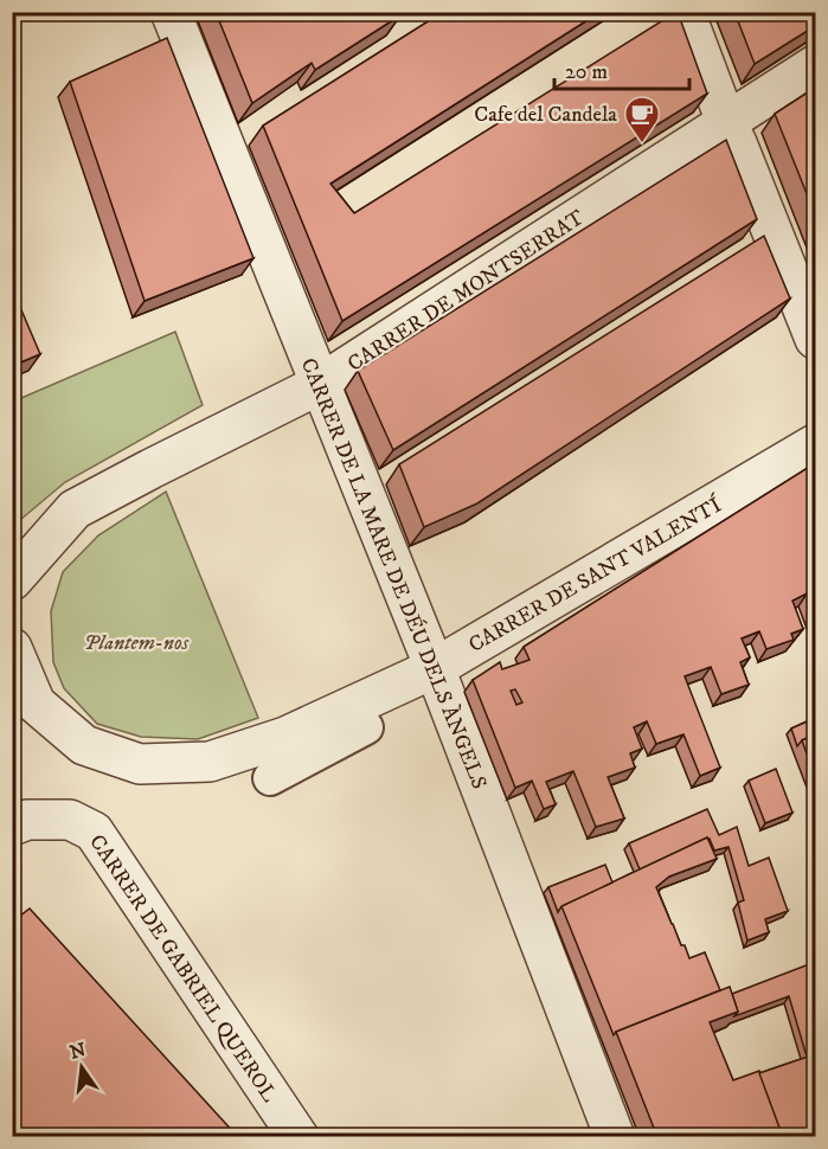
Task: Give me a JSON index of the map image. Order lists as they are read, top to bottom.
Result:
{
  "streets": {
    "street": [
      "CARRER DE MONTSERRAT",
      "CARRER DE LA MARE DE DÉU DELS ÀNGELS",
      "CARRER DE SANT VALENTÍ",
      "CARRER DE GABRIEL QUEROL"
    ]
  },
  "crossings": [
    ["CARRER DE MONTSERRAT", "CARRER DE LA MARE DE DÉU DELS ÀNGELS"],
    ["CARRER DE LA MARE DE DÉU DELS ÀNGELS", "CARRER DE SANT VALENTÍ"]
  ],
  "parks": ["Plantem-nos"],
  "places": {
    "cafe": ["Cafe del Candela"]
  },
  "scale_bar": "20 m",
  "north": "top"
}
